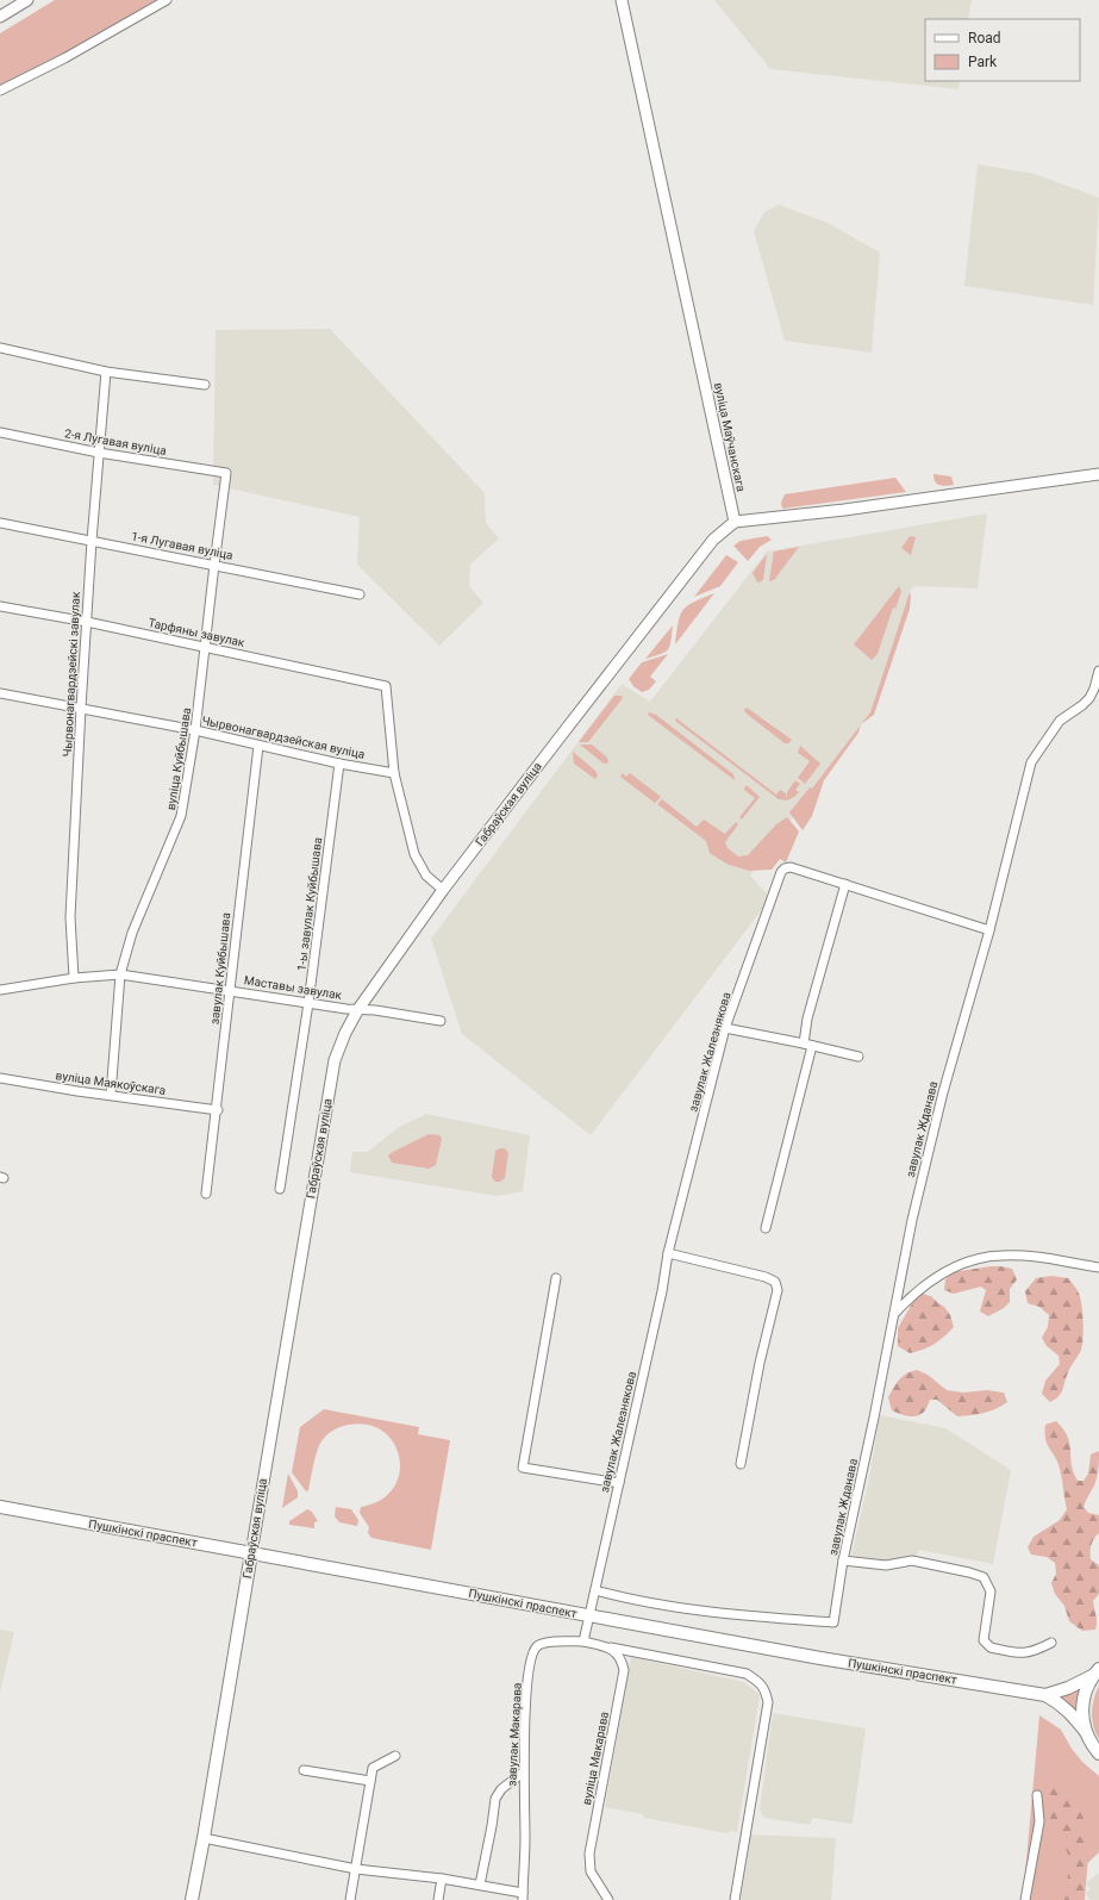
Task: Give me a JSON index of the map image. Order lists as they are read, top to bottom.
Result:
{
  "streets": {
    "main road": ["вуліца Маўчанскага", "Габраўская вуліца", "Пушкінскі праспект"],
    "street": [
      "2-я Лугавая вуліца",
      "1-я Лугавая вуліца",
      "Тарфяны завулак",
      "Чырвонагвардзейскі завулак",
      "Чырвонагвардзейская вуліца",
      "вуліца Куйбышава",
      "1-ы завулак Куйбышава",
      "завулак Куйбышава",
      "Маставы завулак",
      "завулак Жалезнякова",
      "вуліца Маякоўскага",
      "завулак Жданава",
      "завулак Макарава",
      "вуліца Макарава"
    ]
  },
  "crossings": [
    ["вуліца Маўчанскага", "Габраўская вуліца"],
    ["2-я Лугавая вуліца", "Чырвонагвардзейскі завулак"],
    ["2-я Лугавая вуліца", "вуліца Куйбышава"],
    ["1-я Лугавая вуліца", "Чырвонагвардзейскі завулак"],
    ["1-я Лугавая вуліца", "вуліца Куйбышава"],
    ["Тарфяны завулак", "Чырвонагвардзейскі завулак"],
    ["Тарфяны завулак", "Чырвонагвардзейская вуліца"],
    ["Тарфяны завулак", "вуліца Куйбышава"],
    ["Чырвонагвардзейскі завулак", "Чырвонагвардзейская вуліца"],
    ["Чырвонагвардзейскі завулак", "Маставы завулак"],
    ["Чырвонагвардзейская вуліца", "вуліца Куйбышава"],
    ["Чырвонагвардзейская вуліца", "1-ы завулак Куйбышава"],
    ["Чырвонагвардзейская вуліца", "завулак Куйбышава"],
    ["вуліца Куйбышава", "Маставы завулак"],
    ["вуліца Куйбышава", "вуліца Маякоўскага"],
    ["Габраўская вуліца", "Маставы завулак"],
    ["Габраўская вуліца", "Пушкінскі праспект"],
    ["1-ы завулак Куйбышава", "Маставы завулак"],
    ["завулак Куйбышава", "Маставы завулак"],
    ["завулак Куйбышава", "вуліца Маякоўскага"],
    ["завулак Жалезнякова", "завулак Жданава"],
    ["завулак Жалезнякова", "Пушкінскі праспект"]
  ],
  "legend": ["Road", "Park"]
}
